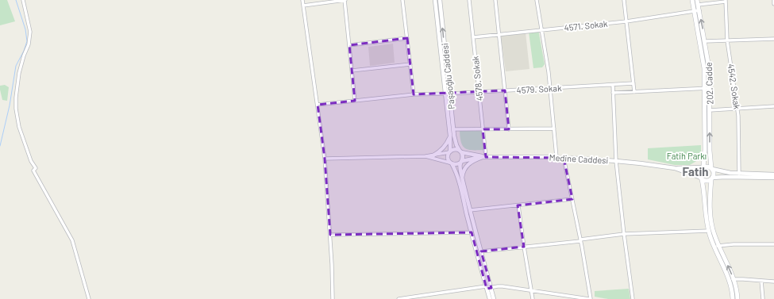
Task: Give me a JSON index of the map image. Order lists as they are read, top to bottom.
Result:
{
  "streets": {
    "main road": ["202. Cadde"],
    "street": [
      "4571. Sokak",
      "Paşaoğlu Caddesi",
      "4578. Sokak",
      "4542. Sokak",
      "4579. Sokak",
      "Medine Caddesi"
    ]
  },
  "crossings": [
    ["4571. Sokak", "4578. Sokak"],
    ["4571. Sokak", "202. Cadde"],
    ["Paşaoğlu Caddesi", "4579. Sokak"],
    ["Paşaoğlu Caddesi", "Medine Caddesi"],
    ["4578. Sokak", "4579. Sokak"],
    ["4578. Sokak", "Medine Caddesi"],
    ["202. Cadde", "Medine Caddesi"]
  ],
  "districts": ["Fatih"],
  "parks": ["Fatih Parkı"]
}
